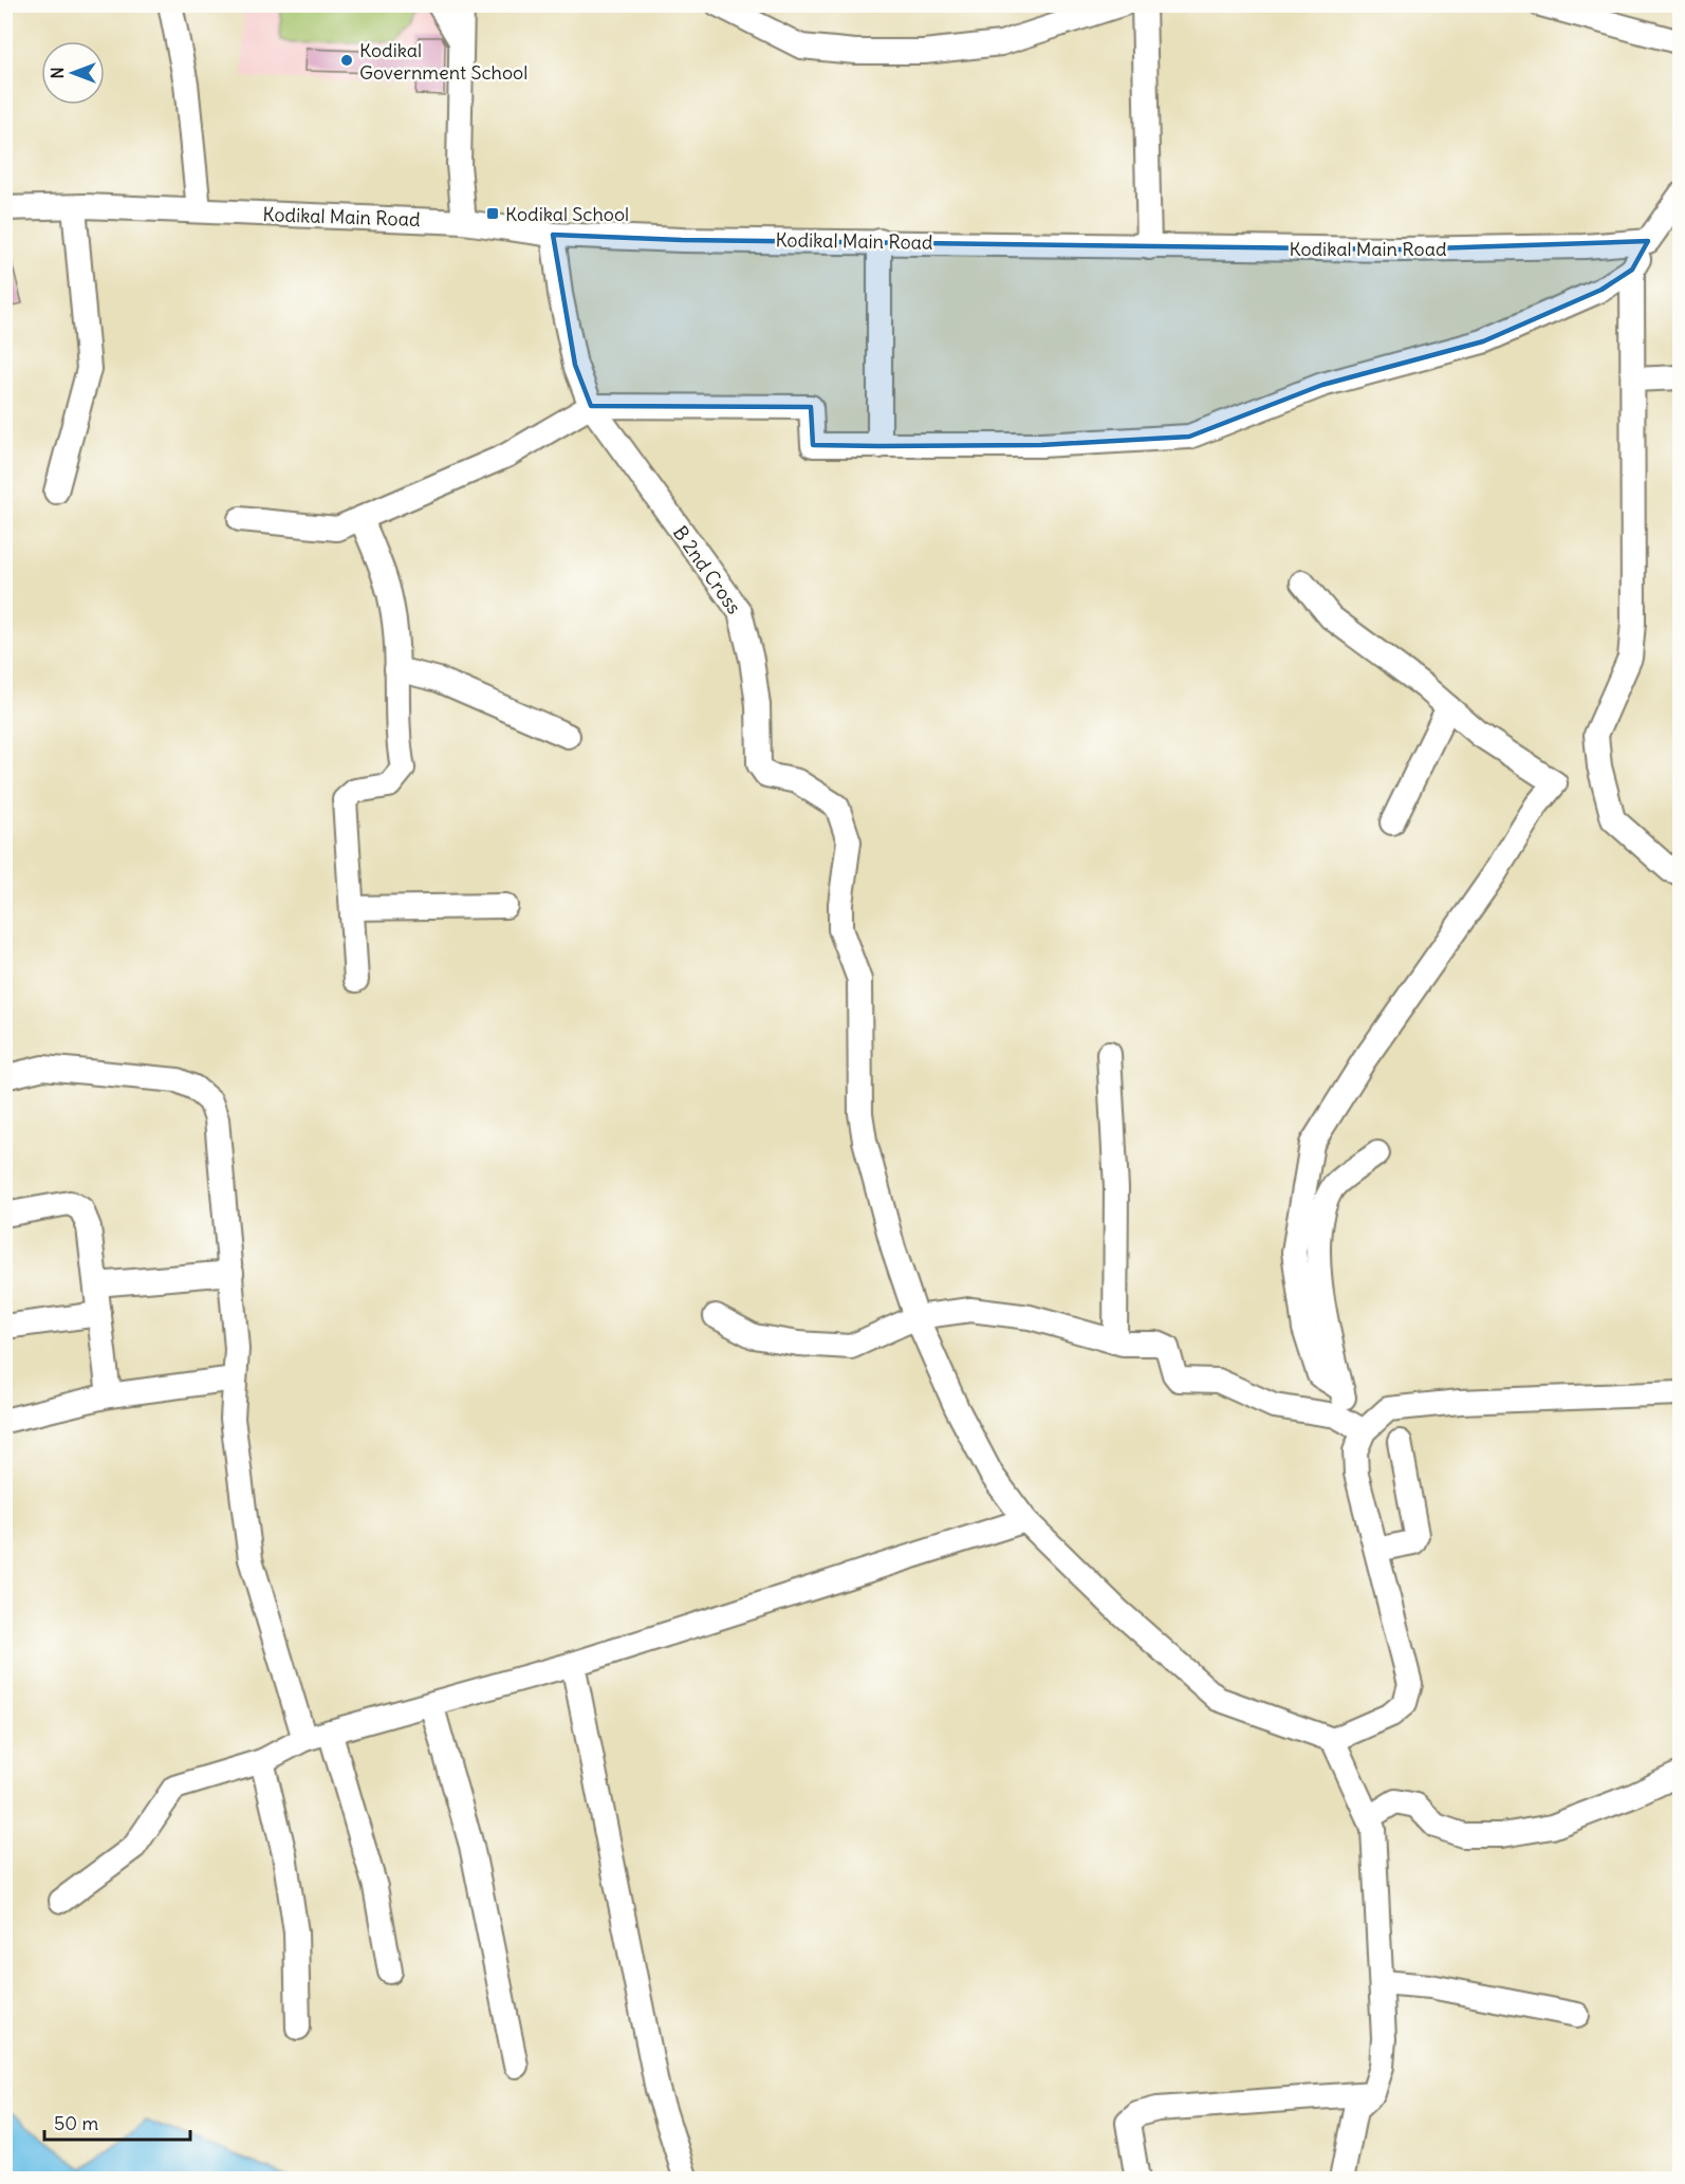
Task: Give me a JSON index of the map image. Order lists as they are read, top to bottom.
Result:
{
  "streets": {
    "street": ["Kodikal Main Road", "B 2nd Cross"]
  },
  "crossings": [
    ["Kodikal Main Road", "B 2nd Cross"]
  ],
  "places": {
    "other": ["Kodikal Government School"],
    "transit": ["Kodikal School"]
  },
  "scale_bar": "50 m",
  "north": "left"
}
